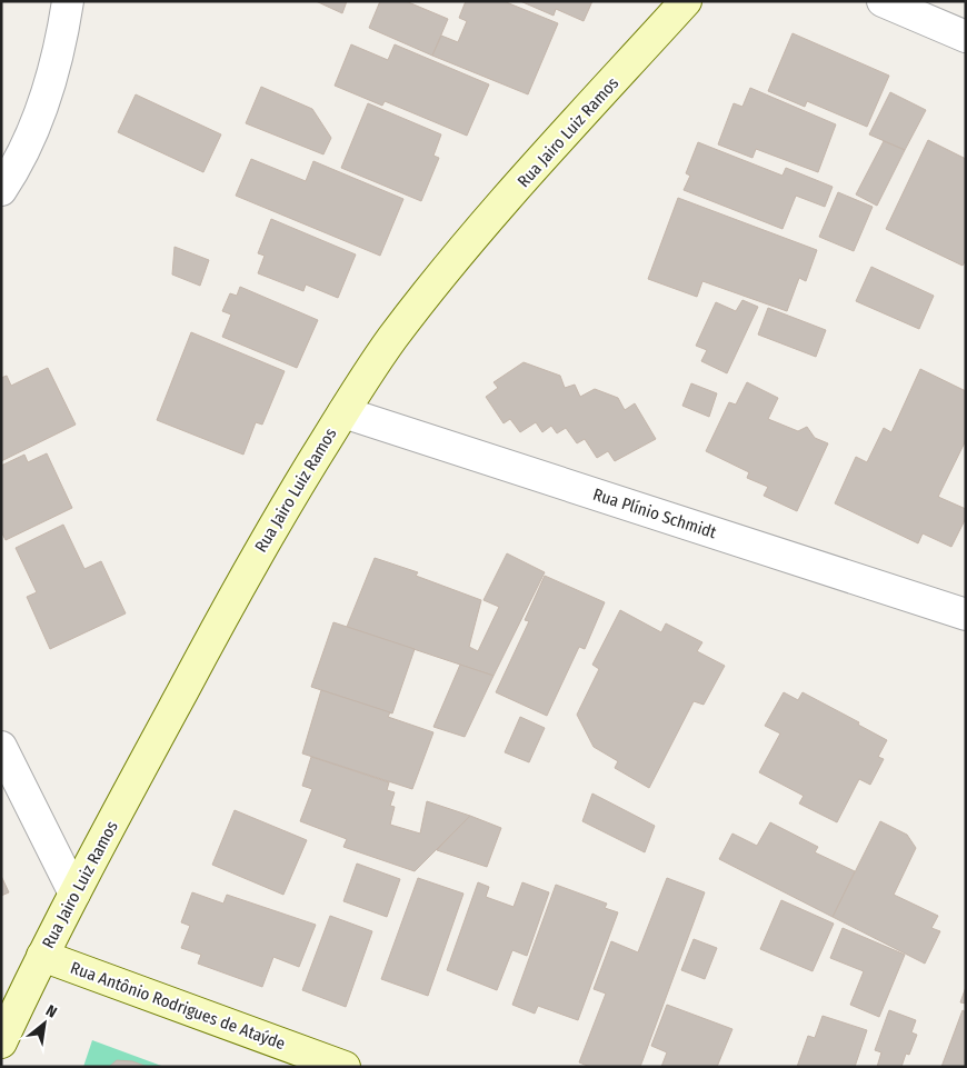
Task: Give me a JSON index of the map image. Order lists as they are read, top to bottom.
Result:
{
  "streets": {
    "street": ["Rua Jairo Luiz Ramos", "Rua Plínio Schmidt", "Rua Antônio Rodrigues de Ataýde"]
  },
  "crossings": [
    ["Rua Jairo Luiz Ramos", "Rua Plínio Schmidt"],
    ["Rua Jairo Luiz Ramos", "Rua Antônio Rodrigues de Ataýde"]
  ],
  "north": "top right"
}
